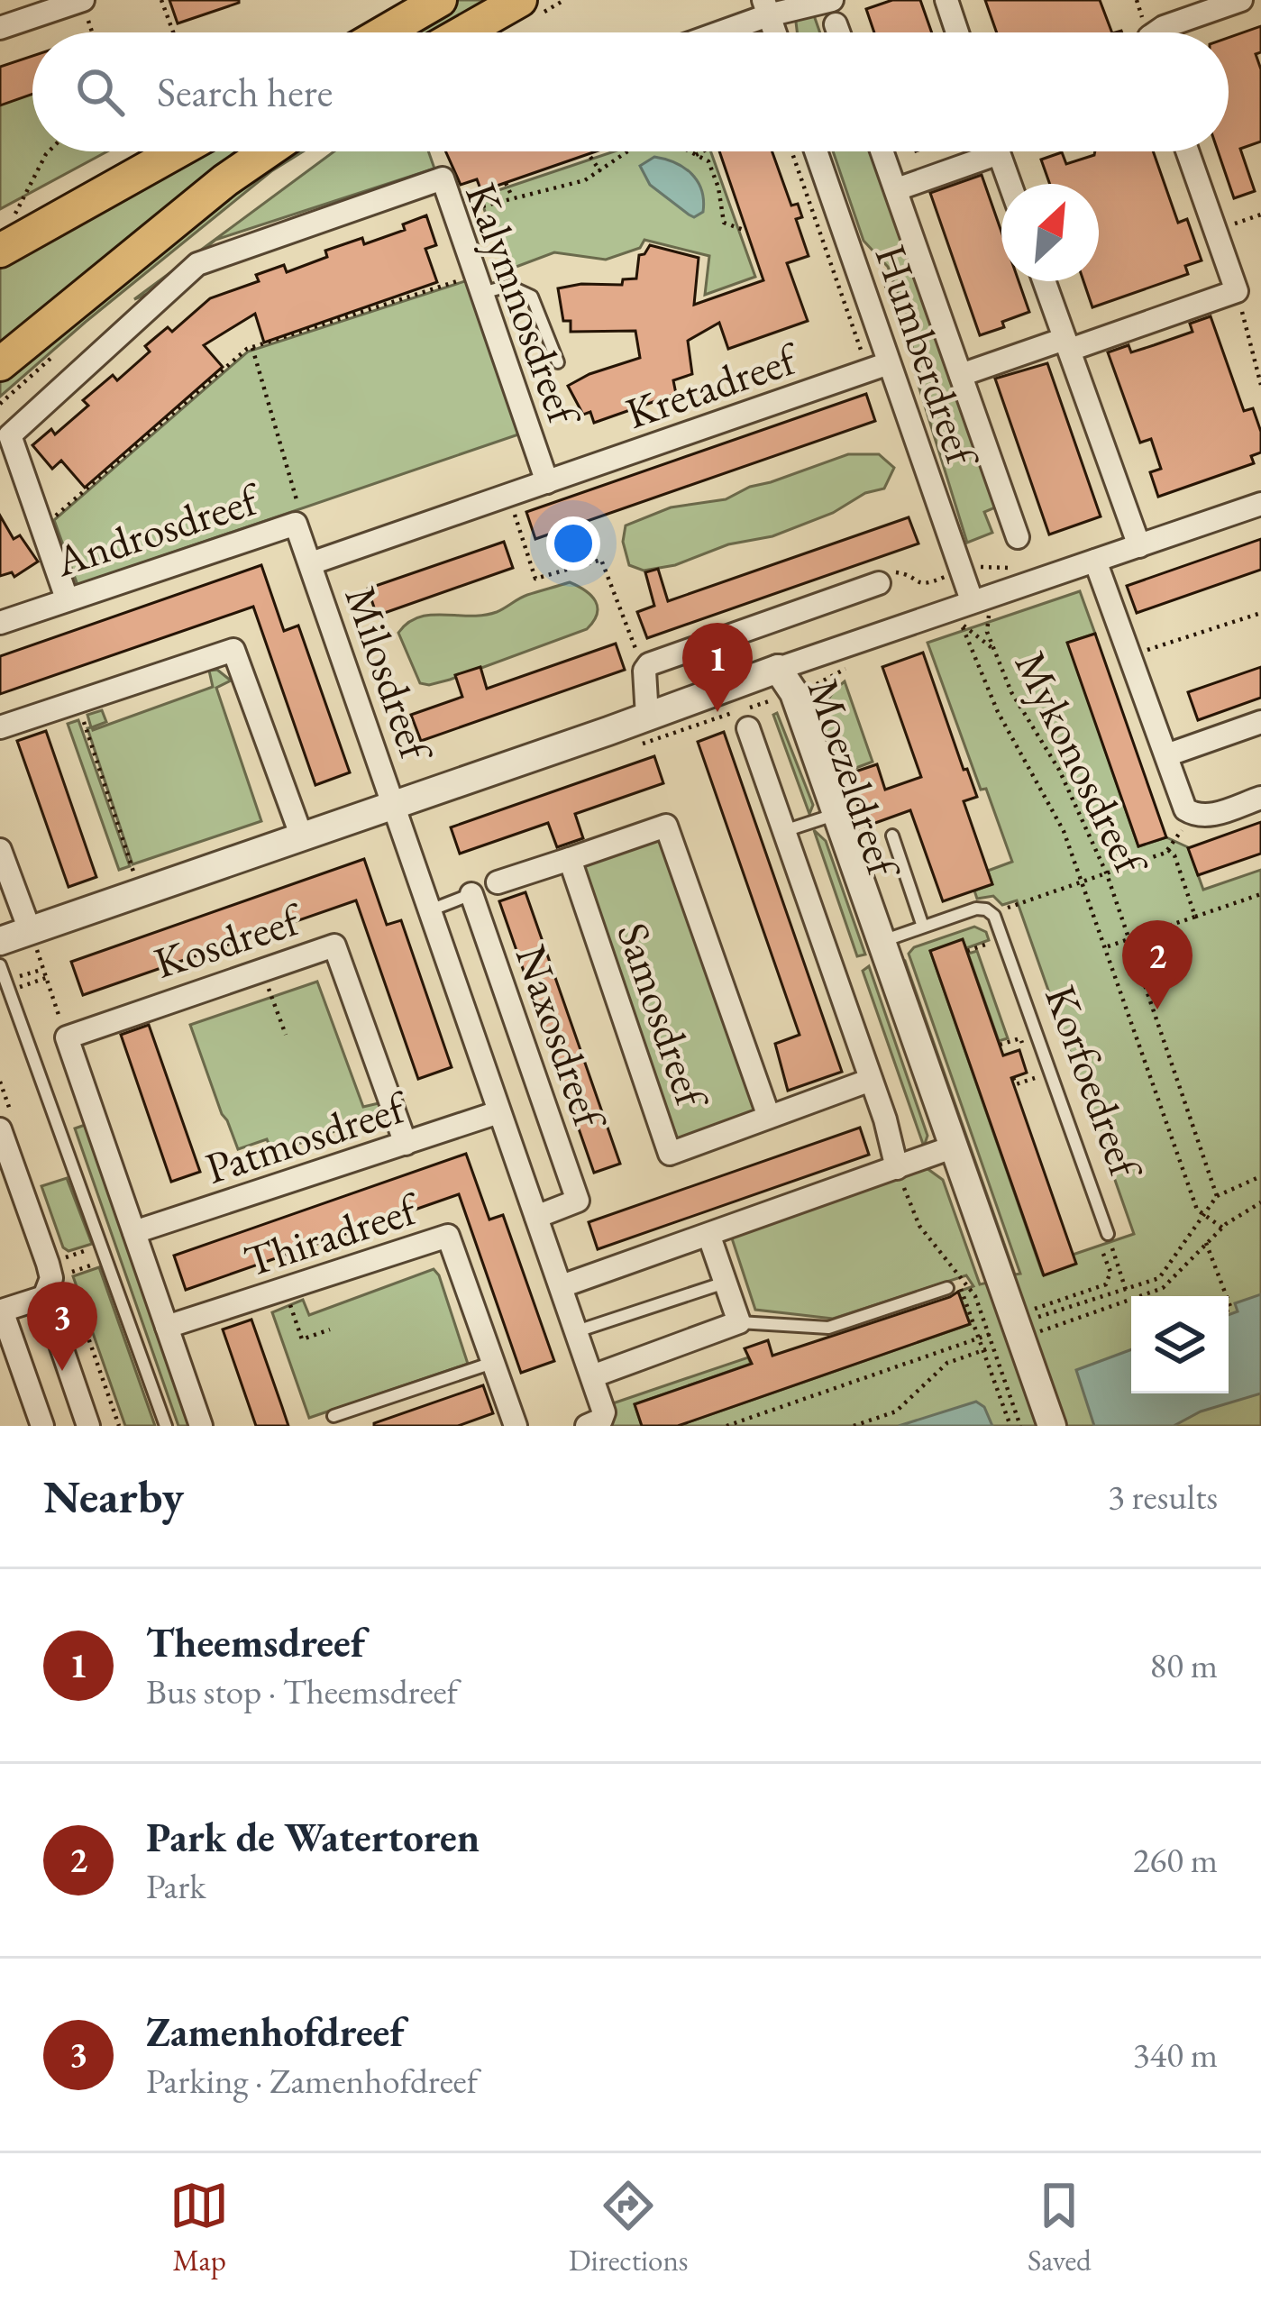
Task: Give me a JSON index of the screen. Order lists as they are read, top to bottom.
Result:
{
  "streets": {
    "street": [
      "Kalymnosdreef",
      "Humberdreef",
      "Kretadreef",
      "Androsdreef",
      "Milosdreef",
      "Moezeldreef",
      "Kosdreef",
      "Samosdreef",
      "Naxosdreef",
      "Patmosdreef",
      "Thiradreef"
    ],
    "lane": ["Korfoedreef"],
    "path": ["Mykonosdreef"]
  },
  "crossings": [
    ["Kalymnosdreef", "Kretadreef"],
    ["Kalymnosdreef", "Androsdreef"],
    ["Humberdreef", "Kretadreef"],
    ["Humberdreef", "Mykonosdreef"],
    ["Kretadreef", "Androsdreef"],
    ["Kretadreef", "Milosdreef"],
    ["Androsdreef", "Milosdreef"],
    ["Milosdreef", "Naxosdreef"],
    ["Moezeldreef", "Samosdreef"],
    ["Kosdreef", "Patmosdreef"],
    ["Naxosdreef", "Patmosdreef"]
  ],
  "north": "top right",
  "page": {
    "search": "Search here",
    "pins": ["1", "2", "3"],
    "heading": ["Nearby", "3 results"],
    "list": [
      {
        "mark": "1",
        "name": "Theemsdreef",
        "note": "Bus stop · Theemsdreef",
        "value": "80 m"
      },
      {
        "mark": "2",
        "name": "Park de Watertoren",
        "note": "Park",
        "value": "260 m"
      },
      {
        "mark": "3",
        "name": "Zamenhofdreef",
        "note": "Parking · Zamenhofdreef",
        "value": "340 m"
      }
    ],
    "nav": ["Map", "Directions", "Saved"]
  }
}
